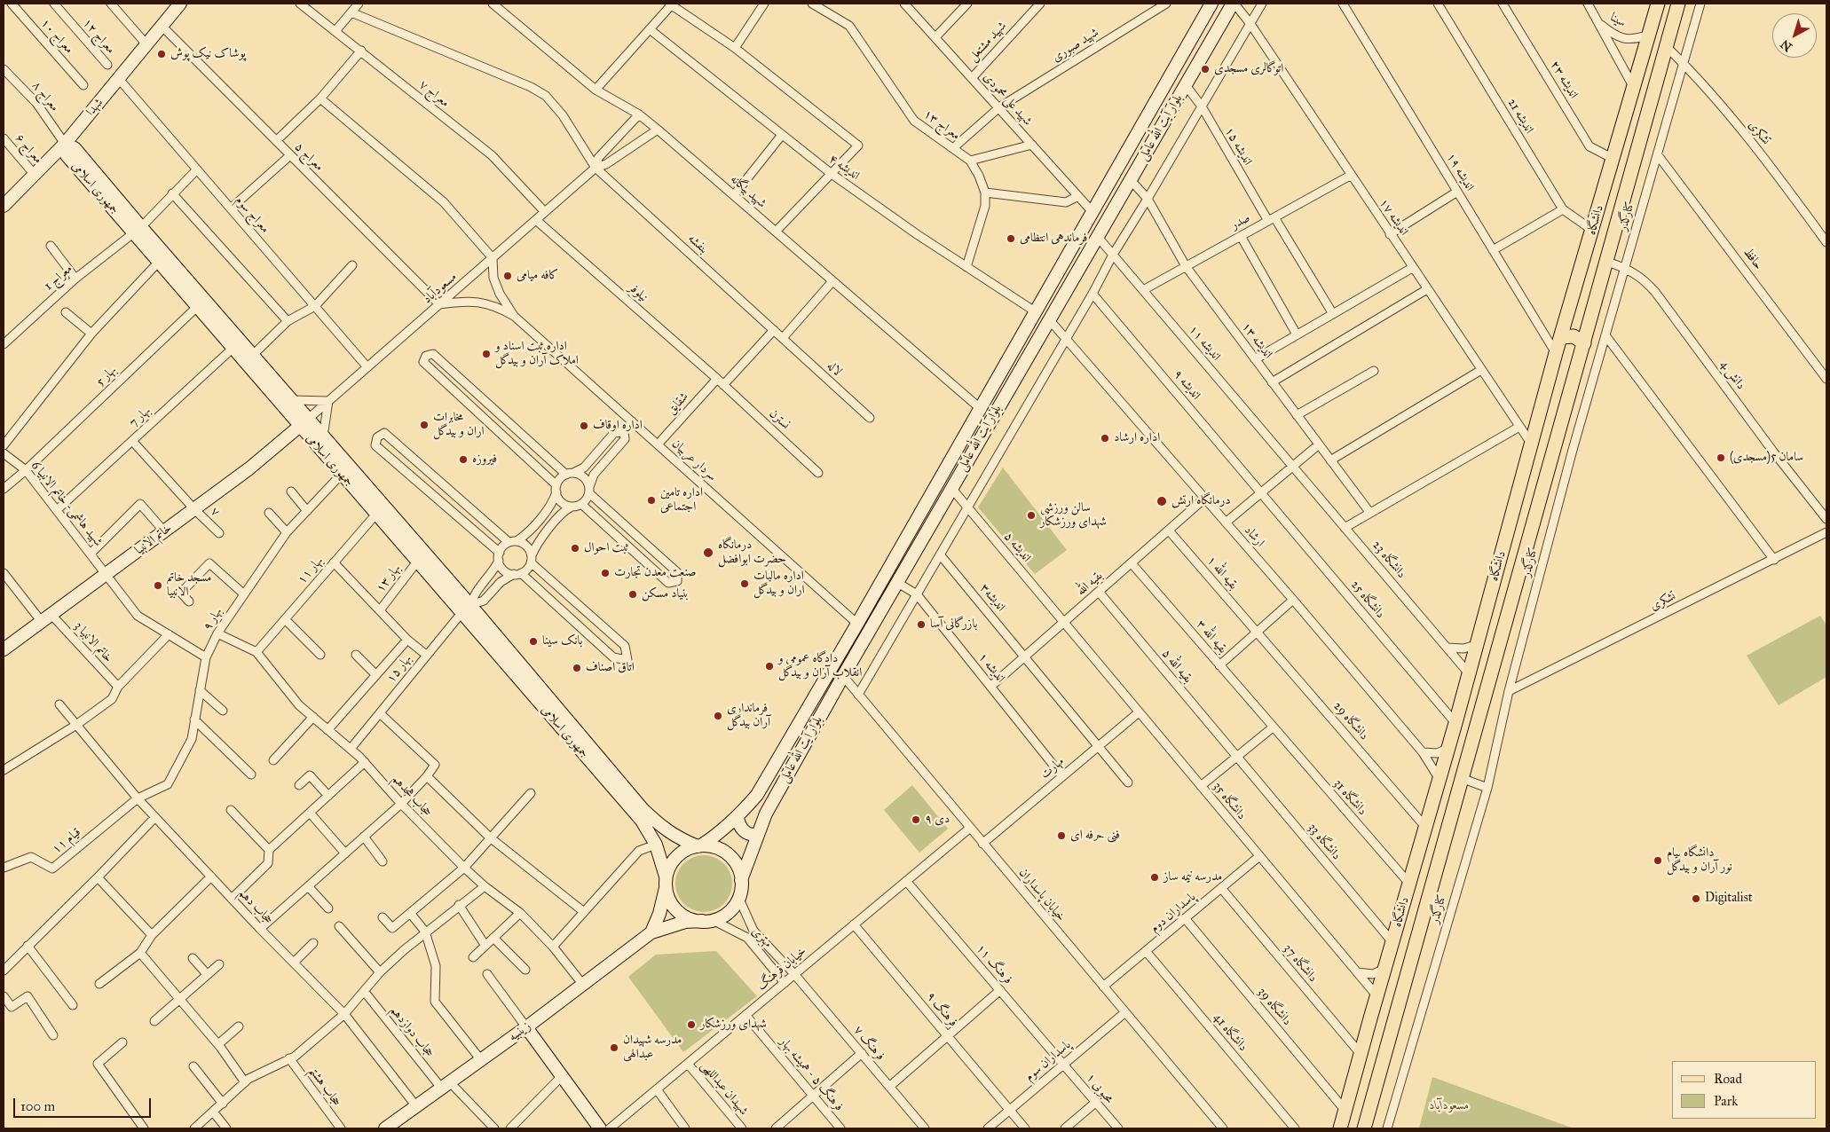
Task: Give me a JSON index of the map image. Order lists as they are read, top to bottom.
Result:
{
  "streets": {
    "main road": [
      "شهدا",
      "بلوار آیت‌ الله عاملی",
      "جمهوری اسلامی",
      "دانشگاه",
      "خاتم الانبیا",
      "زینبیه"
    ],
    "street": [
      "سینا",
      "معراج ۱۰",
      "معراج ۱۲",
      "شهید مشتعل",
      "شهید صبوری",
      "اندیشه ۲۳",
      "معراج ۷",
      "معراج ۸",
      "شهید علی محمودی",
      "اندیشه 21",
      "معراج ۱۳",
      "تشکری",
      "اندیشه ۱۵",
      "معراج ۶",
      "معراج ۵",
      "اندیشه ۴",
      "اندیشه ۱۹",
      "شهید بیگانه",
      "معراج سوم",
      "کنارگذر",
      "اندیشه ۱۷",
      "صدر",
      "بنفشه",
      "حافظ",
      "معراج 1",
      "مسعودآباد",
      "نیلوفر",
      "اندیشه ۱۳",
      "اندیشه ۱۱",
      "لاله",
      "دانش 4",
      "بهار 5",
      "اندیشه ۹",
      "شقایق",
      "بهار 7",
      "نسترن",
      "سردار عربیان",
      "شهید هاشمی- خاتم الانبیا 6",
      "۷",
      "ارشاد",
      "اندیشه ۵",
      "دانشگاه 23",
      "بهار ۱۱",
      "بقیه الله ۱",
      "بهار ۱۳",
      "بقیه الله",
      "اندیشه۳",
      "دانشگاه 25",
      "بهار ۹",
      "بقیه الله ۳",
      "خاتم الانبیا 3",
      "بقیه الله ۵",
      "اندیشه ۱",
      "بهار ۱۵",
      "دانشگاه 29",
      "مهارت",
      "حجاب هجدهم",
      "دانشگاه 31",
      "دانشگاه 35",
      "قیام ۱۱",
      "دانشگاه 33",
      "خیابان پاسداران",
      "حجاب دهم",
      "پاسداران دوم",
      "مهتری",
      "دانشگاه 37",
      "فرهنگ ۱۱",
      "خیابان فرهنگ",
      "دانشگاه 39",
      "فرهنگ ۹",
      "حجاب دوازدهم",
      "دانشگاه 41",
      "فرهنگ ۷",
      "پاسداران سوم",
      "فرهنگ ۵ - همیشه بهار",
      "حجاب هشتم",
      "شهیدان عبداللهی",
      "محبوبی ۱"
    ]
  },
  "crossings": [
    ["سینا", "دانشگاه"],
    ["شهید مشتعل", "شهید علی محمودی"],
    ["شهید صبوری", "شهید علی محمودی"],
    ["شهید صبوری", "معراج ۱۳"],
    ["اندیشه ۲۳", "دانشگاه"],
    ["معراج ۷", "مسعودآباد"],
    ["معراج ۸", "شهدا"],
    ["معراج ۸", "جمهوری اسلامی"],
    ["شهید علی محمودی", "بلوار آیت‌ الله عاملی"],
    ["شهدا", "معراج ۶"],
    ["شهدا", "معراج ۵"],
    ["شهدا", "جمهوری اسلامی"],
    ["شهدا", "معراج سوم"],
    ["اندیشه 21", "دانشگاه"],
    ["معراج ۱۳", "اندیشه ۴"],
    ["بلوار آیت‌ الله عاملی", "اندیشه ۱۵"],
    ["بلوار آیت‌ الله عاملی", "اندیشه ۴"],
    ["بلوار آیت‌ الله عاملی", "جمهوری اسلامی"],
    ["بلوار آیت‌ الله عاملی", "شهید بیگانه"],
    ["بلوار آیت‌ الله عاملی", "اندیشه ۱۷"],
    ["بلوار آیت‌ الله عاملی", "اندیشه ۱۳"],
    ["بلوار آیت‌ الله عاملی", "اندیشه ۱۱"],
    ["بلوار آیت‌ الله عاملی", "سردار عربیان"],
    ["بلوار آیت‌ الله عاملی", "ارشاد"],
    ["بلوار آیت‌ الله عاملی", "اندیشه ۵"],
    ["بلوار آیت‌ الله عاملی", "اندیشه ۱"],
    ["بلوار آیت‌ الله عاملی", "خیابان پاسداران"],
    ["بلوار آیت‌ الله عاملی", "مهتری"],
    ["بلوار آیت‌ الله عاملی", "زینبیه"],
    ["تشکری", "کنارگذر"],
    ["تشکری", "دانشگاه"],
    ["اندیشه ۱۵", "صدر"],
    ["معراج ۵", "مسعودآباد"],
    ["اندیشه ۱۹", "دانشگاه"],
    ["جمهوری اسلامی", "معراج 1"],
    ["جمهوری اسلامی", "مسعودآباد"],
    ["جمهوری اسلامی", "بهار 5"],
    ["جمهوری اسلامی", "بهار 7"],
    ["جمهوری اسلامی", "خاتم الانبیا"],
    ["جمهوری اسلامی", "بهار ۱۱"],
    ["جمهوری اسلامی", "بهار ۱۳"],
    ["جمهوری اسلامی", "بهار ۹"],
    ["جمهوری اسلامی", "بهار ۱۵"],
    ["جمهوری اسلامی", "مهتری"],
    ["جمهوری اسلامی", "زینبیه"],
    ["شهید بیگانه", "مسعودآباد"],
    ["معراج سوم", "معراج 1"],
    ["معراج سوم", "مسعودآباد"],
    ["کنارگذر", "حافظ"],
    ["کنارگذر", "دانش 4"],
    ["اندیشه ۱۷", "دانشگاه"],
    ["اندیشه ۱۷", "صدر"],
    ["دانشگاه", "دانش 4"],
    ["دانشگاه", "ارشاد"],
    ["دانشگاه", "دانشگاه 23"],
    ["دانشگاه", "دانشگاه 25"],
    ["دانشگاه", "دانشگاه 29"],
    ["دانشگاه", "دانشگاه 31"],
    ["دانشگاه", "دانشگاه 35"],
    ["دانشگاه", "دانشگاه 33"],
    ["دانشگاه", "دانشگاه 37"],
    ["دانشگاه", "دانشگاه 39"],
    ["صدر", "اندیشه ۱۳"],
    ["صدر", "اندیشه ۱۱"],
    ["بنفشه", "مسعودآباد"],
    ["بنفشه", "لاله"],
    ["بنفشه", "شقایق"],
    ["مسعودآباد", "نیلوفر"],
    ["مسعودآباد", "خاتم الانبیا"],
    ["نیلوفر", "شقایق"],
    ["نیلوفر", "نسترن"],
    ["اندیشه ۱۱", "دانشگاه 23"],
    ["بهار 5", "شهید هاشمی- خاتم الانبیا 6"],
    ["اندیشه ۹", "دانشگاه 25"],
    ["شقایق", "نسترن"],
    ["شقایق", "سردار عربیان"],
    ["بهار 7", "شهید هاشمی- خاتم الانبیا 6"],
    ["بهار 7", "۷"],
    ["شهید هاشمی- خاتم الانبیا 6", "خاتم الانبیا"],
    ["شهید هاشمی- خاتم الانبیا 6", "بهار ۹"],
    ["۷", "خاتم الانبیا"],
    ["ارشاد", "بقیه الله"],
    ["خاتم الانبیا", "خاتم الانبیا 3"],
    ["اندیشه ۵", "بقیه الله"],
    ["اندیشه ۵", "دانشگاه 35"],
    ["بهار ۱۱", "حجاب هجدهم"],
    ["بقیه الله ۱", "بقیه الله"],
    ["بقیه الله ۱", "دانشگاه 29"],
    ["بقیه الله", "اندیشه۳"],
    ["بقیه الله", "بقیه الله ۳"],
    ["بقیه الله", "بقیه الله ۵"],
    ["بقیه الله", "اندیشه ۱"],
    ["بقیه الله", "دانشگاه 35"],
    ["اندیشه۳", "مهارت"],
    ["بهار ۹", "حجاب هجدهم"],
    ["بهار ۹", "قیام ۱۱"],
    ["بهار ۹", "حجاب دهم"],
    ["بقیه الله ۳", "دانشگاه 31"],
    ["بقیه الله ۵", "دانشگاه 33"],
    ["اندیشه ۱", "مهارت"],
    ["بهار ۱۵", "حجاب هجدهم"],
    ["مهارت", "دانشگاه 35"],
    ["مهارت", "خیابان پاسداران"],
    ["حجاب هجدهم", "زینبیه"],
    ["دانشگاه 35", "پاسداران دوم"],
    ["قیام ۱۱", "حجاب دهم"],
    ["خیابان پاسداران", "پاسداران دوم"],
    ["خیابان پاسداران", "خیابان فرهنگ"],
    ["خیابان پاسداران", "پاسداران سوم"],
    ["حجاب دهم", "زینبیه"],
    ["پاسداران دوم", "دانشگاه 37"],
    ["پاسداران دوم", "دانشگاه 39"],
    ["پاسداران دوم", "دانشگاه 41"],
    ["مهتری", "خیابان فرهنگ"],
    ["مهتری", "زینبیه"],
    ["مهتری", "فرهنگ ۷"],
    ["فرهنگ ۱۱", "خیابان فرهنگ"],
    ["فرهنگ ۱۱", "پاسداران سوم"],
    ["فرهنگ ۱۱", "محبوبی ۱"],
    ["خیابان فرهنگ", "فرهنگ ۹"],
    ["خیابان فرهنگ", "فرهنگ ۷"],
    ["خیابان فرهنگ", "فرهنگ ۵ - همیشه بهار"],
    ["خیابان فرهنگ", "شهیدان عبداللهی"],
    ["فرهنگ ۹", "پاسداران سوم"],
    ["حجاب دوازدهم", "زینبیه"],
    ["پاسداران سوم", "محبوبی ۱"]
  ],
  "parks": ["مسعودآباد"],
  "places": [
    "پوشاک نیک پوش",
    "اتوگالری مسجدی",
    "فرماندهی انتظامی",
    "کافه میامی",
    "اداره ثبت اسناد و املاک آران و بیدگل",
    "مخابرات اران و بیدگل",
    "اداره اوقاف",
    "اداره ارشاد",
    "سامان 5(مسجدی)",
    "فیروزه",
    "اداره تامین اجتماعی",
    "درمانگاه ارتش",
    "سالن ورزشی شهدای ورزشکار",
    "ثبت احوال",
    "درمانگاه حضرت ابوافضل",
    "صنعت معدن تجارت",
    "اداره مالیات اران و بیدگل",
    "مسجد خاتم الانبیا",
    "بنیاد مسکن",
    "بازرگانی آسا",
    "بانک سینا",
    "دادگاه عمومی و انقلاب آران و بیدگل",
    "اتاق اصناف",
    "فرمانداری آران بیدگل",
    "۹ دی",
    "فنی حرفه ای",
    "دانشگاه پیام نور آران و بیدگل",
    "مدرسه نیمه ساز",
    "Digitalist",
    "شهدای ورزشکار",
    "مدرسه شهیدان عبدالهی"
  ],
  "legend": ["Road", "Park"],
  "scale_bar": "100 m",
  "north": "bottom left"
}
